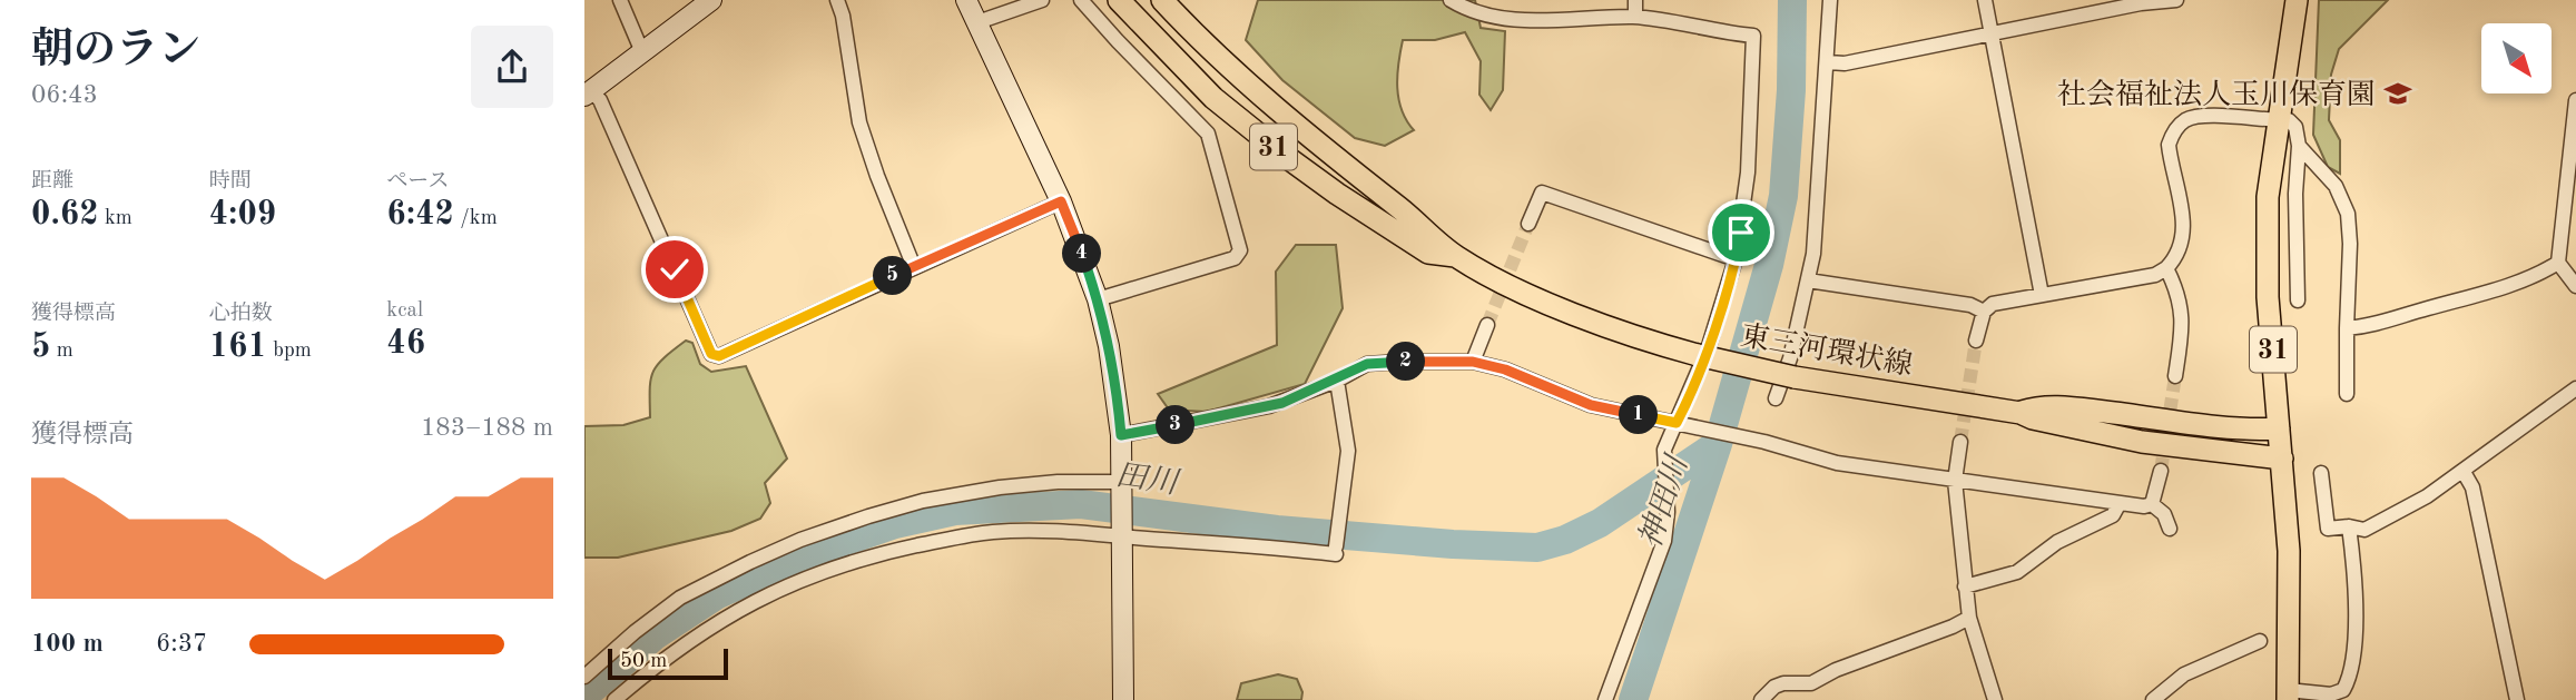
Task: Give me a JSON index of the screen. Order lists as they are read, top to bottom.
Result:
{
  "streets": {
    "main road": ["31", "東三河環状線"]
  },
  "crossings": [
    ["31", "東三河環状線"]
  ],
  "water": ["田川", "神田川"],
  "places": {
    "school or university": ["社会福祉法人玉川保育園"]
  },
  "scale_bar": "50 m",
  "north": "bottom right",
  "page": {
    "heading": ["朝のラン", "06:43"],
    "stats": [
      ["距離", "0.62 km"],
      ["時間", "4:09"],
      ["ペース", "6:42 /km"],
      ["獲得標高", "5 m"],
      ["心拍数", "161 bpm"],
      ["kcal", "46"]
    ],
    "pins": [
      "4",
      "5",
      "2",
      "1",
      "3"
    ],
    "chart": ["獲得標高", "183–188 m"],
    "list": [
      {
        "name": "100 m",
        "note": "6:37"
      }
    ],
    "scale": "50 m"
  }
}
